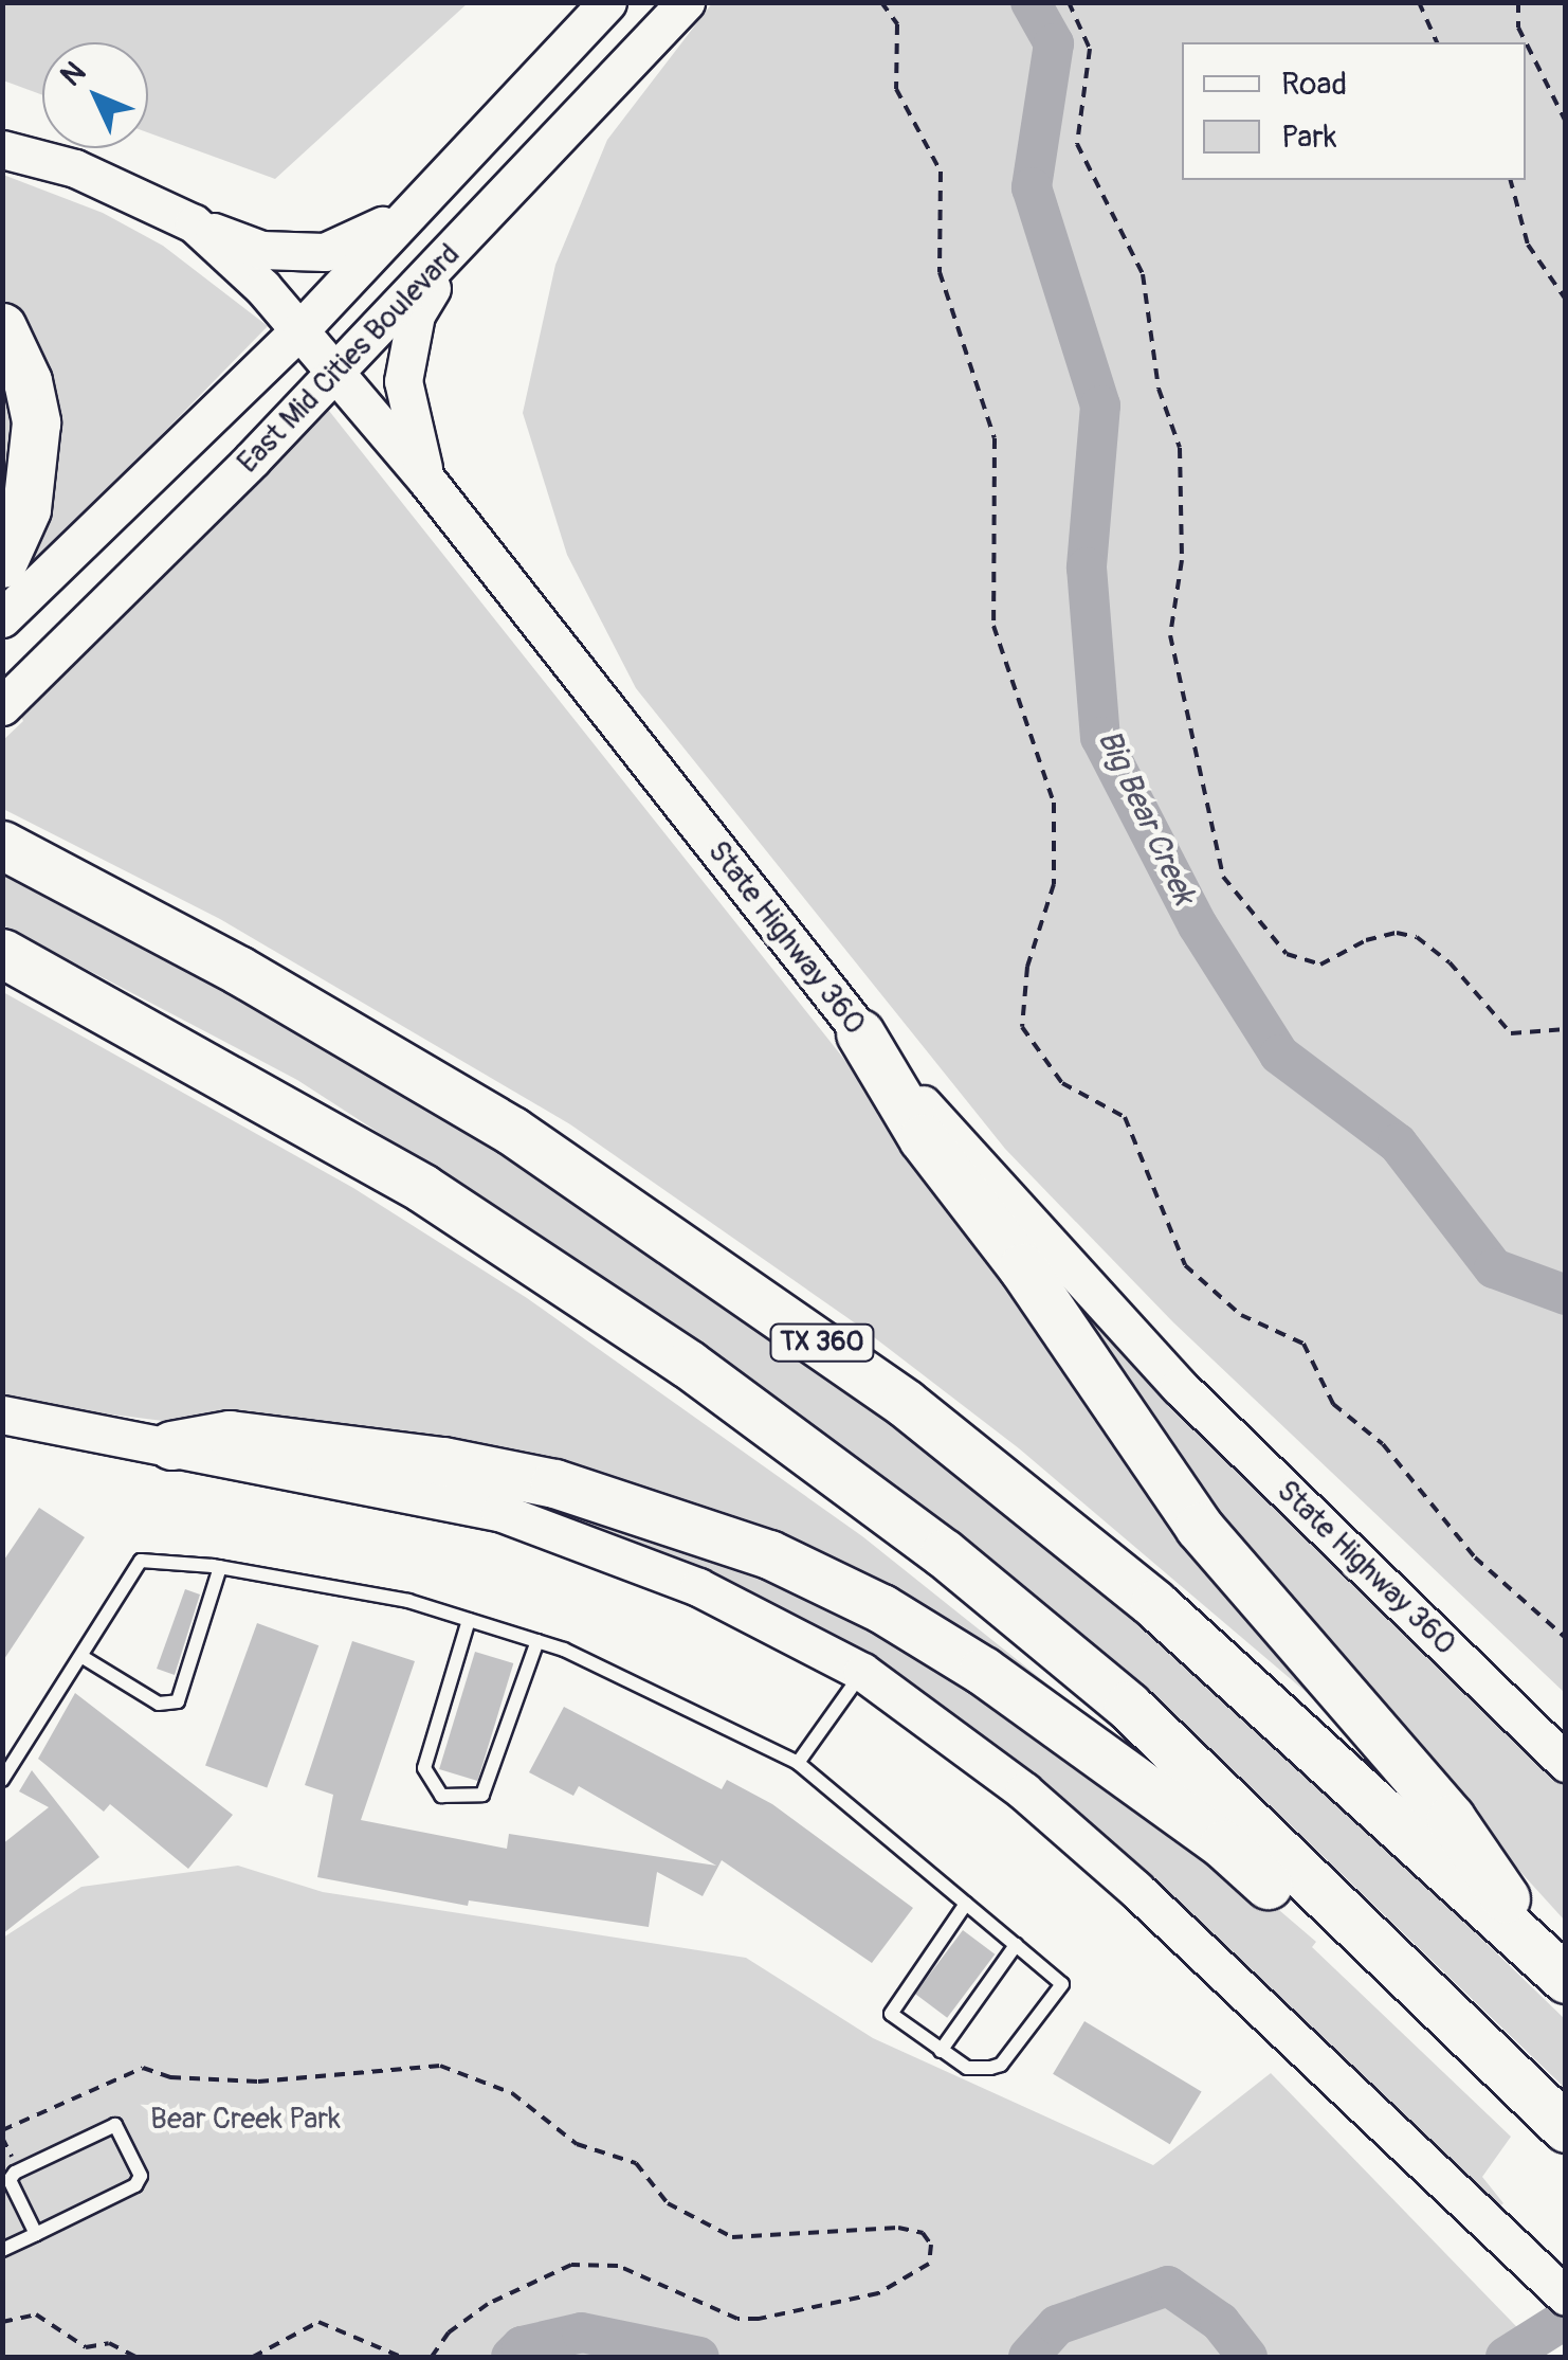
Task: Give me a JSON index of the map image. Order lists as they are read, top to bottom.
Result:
{
  "streets": {
    "highway": ["TX 360"],
    "main road": ["East Mid Cities Boulevard", "State Highway 360"]
  },
  "crossings": [
    ["East Mid Cities Boulevard", "State Highway 360"]
  ],
  "water": ["Big Bear Creek"],
  "parks": ["Bear Creek Park"],
  "legend": ["Road", "Park"],
  "north": "top left"
}
